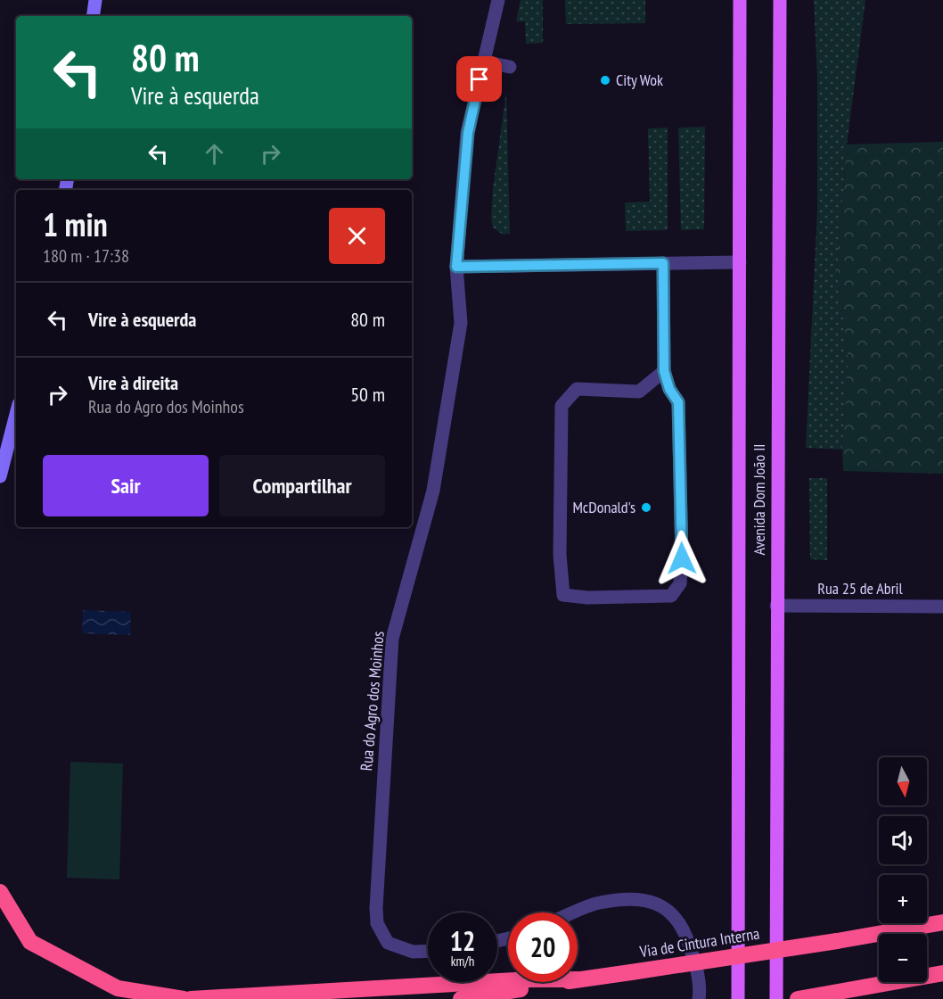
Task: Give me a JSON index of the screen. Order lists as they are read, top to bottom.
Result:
{
  "streets": {
    "highway": ["Via de Cintura Interna"],
    "main road": ["Avenida Dom João II"],
    "street": ["Rua 25 de Abril", "Rua do Agro dos Moinhos"]
  },
  "crossings": [
    ["Avenida Dom João II", "Rua 25 de Abril"]
  ],
  "places": ["City Wok", "McDonald's"],
  "north": "bottom",
  "page": {
    "turn": ["80 m", "Vire à esquerda"],
    "heading": ["1 min", "180 m · 17:38"],
    "list": [
      {
        "name": "Vire à esquerda",
        "value": "80 m"
      },
      {
        "name": "Vire à direita",
        "note": "Rua do Agro dos Moinhos",
        "value": "50 m"
      }
    ],
    "buttons": ["Sair", "Compartilhar"],
    "map_buttons": ["+", "−"],
    "speed": "12 km/h",
    "limit": "20"
  }
}
